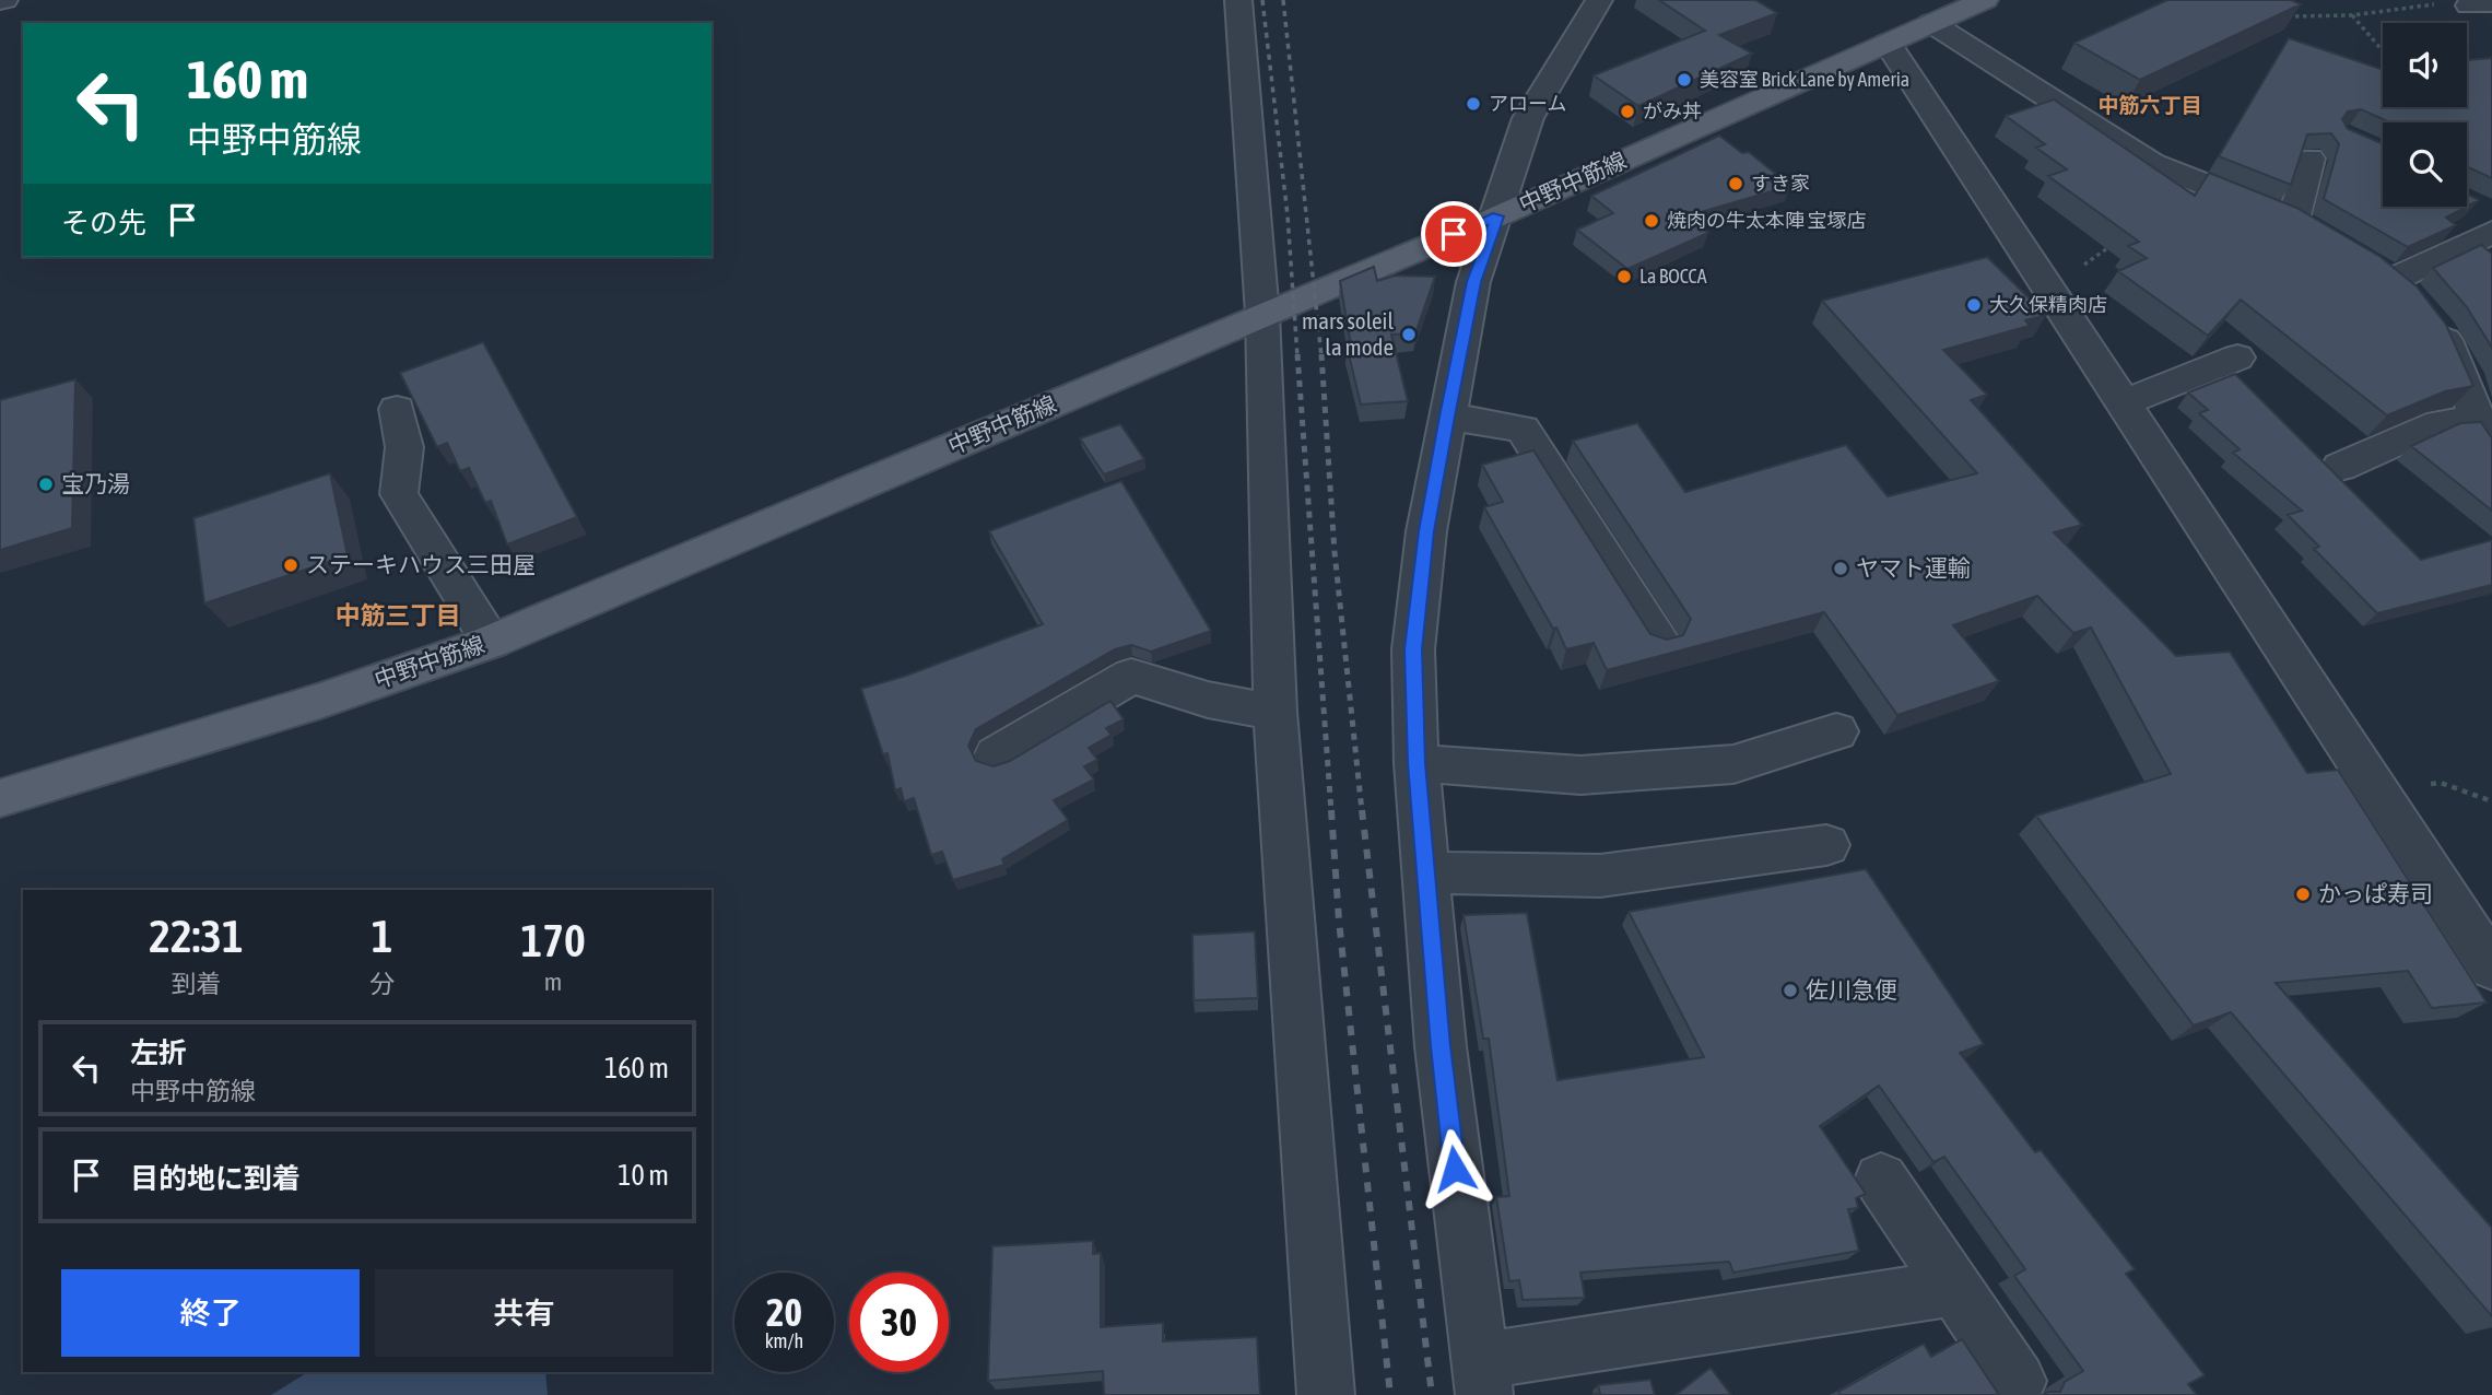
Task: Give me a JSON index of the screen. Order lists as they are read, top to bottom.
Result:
{
  "streets": {
    "main road": ["中野中筋線"]
  },
  "districts": ["中筋六丁目", "中筋三丁目"],
  "places": [
    "美容室 Brick Lane by Ameria",
    "アローム",
    "がみ丼",
    "すき家",
    "焼肉の牛太本陣 宝塚店",
    "La BOCCA",
    "大久保精肉店",
    "mars soleil la mode",
    "宝乃湯",
    "ステーキハウス三田屋",
    "ヤマト運輸",
    "かっぱ寿司",
    "佐川急便"
  ],
  "page": {
    "turn": ["160 m", "中野中筋線"],
    "then": "その先",
    "eta": [
      "22:31",
      "到着",
      "1",
      "分",
      "170",
      "m"
    ],
    "list": [
      {
        "name": "左折",
        "note": "中野中筋線",
        "value": "160 m"
      },
      {
        "name": "目的地に到着",
        "value": "10 m"
      }
    ],
    "buttons": ["終了", "共有"],
    "speed": "20 km/h",
    "limit": "30"
  }
}
